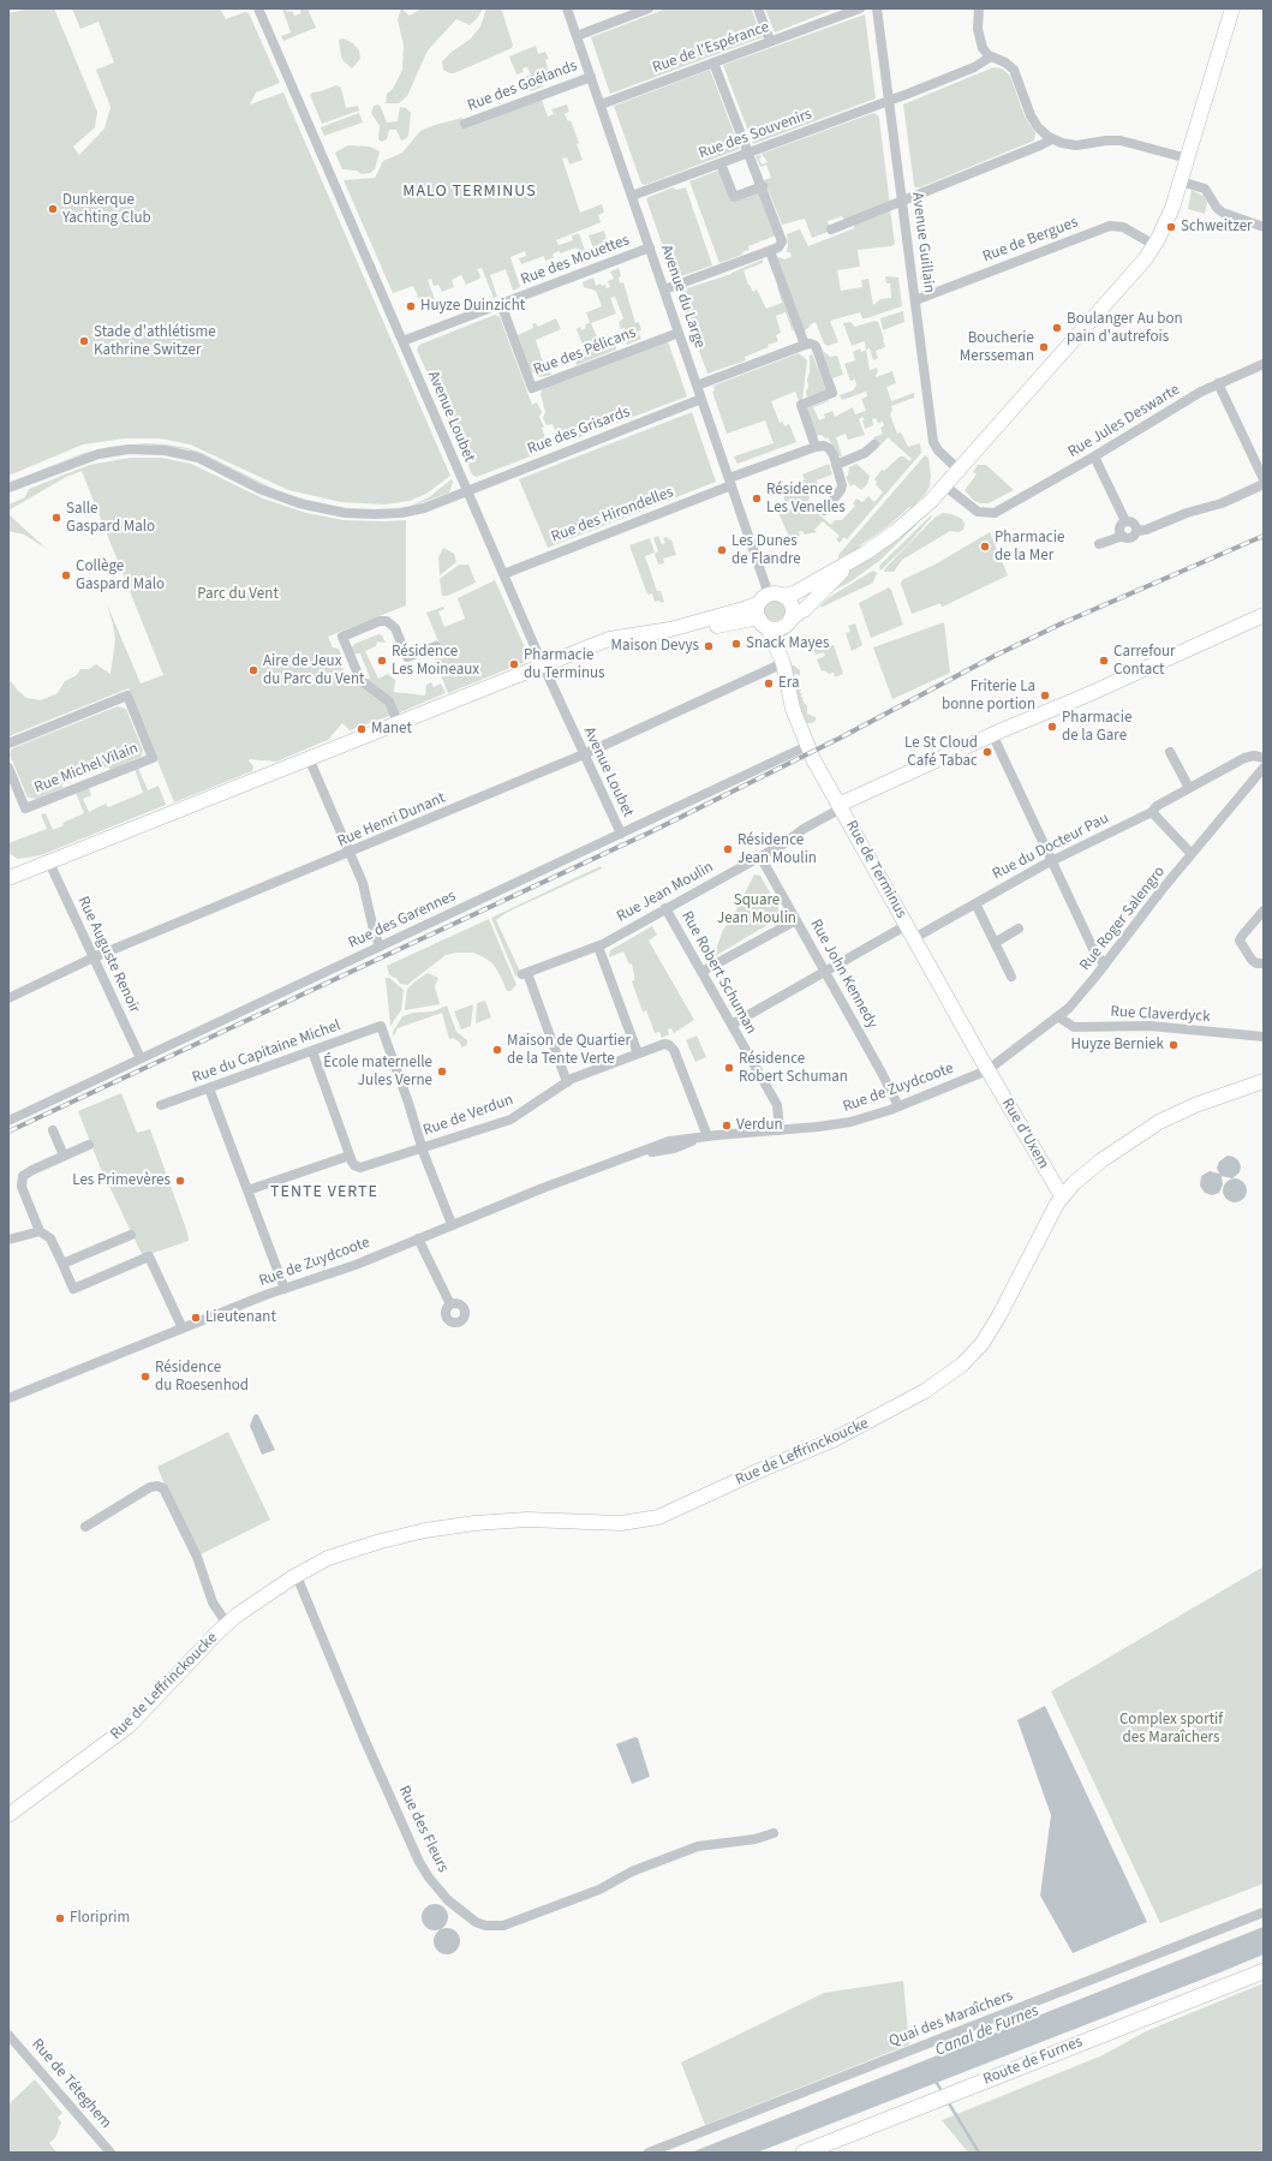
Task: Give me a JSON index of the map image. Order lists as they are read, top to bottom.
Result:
{
  "streets": {
    "main road": [
      "Rue de Terminus",
      "Rue d'Uxem",
      "Rue de Leffrinckoucke",
      "Route de Furnes"
    ],
    "street": [
      "Rue de l'Espérance",
      "Rue des Goélands",
      "Rue des Souvenirs",
      "Rue de Bergues",
      "Avenue Guillain",
      "Rue des Mouettes",
      "Avenue du Large",
      "Rue des Pélicans",
      "Avenue Loubet",
      "Rue Jules Deswarte",
      "Rue des Grisards",
      "Rue des Hirondelles",
      "Rue Michel Vilain",
      "Rue Henri Dunant",
      "Rue du Docteur Pau",
      "Rue Jean Moulin",
      "Rue Roger Salengro",
      "Rue des Garennes",
      "Rue Auguste Renoir",
      "Rue Robert Schuman",
      "Rue John Kennedy",
      "Rue Claverdyck",
      "Rue du Capitaine Michel",
      "Rue de Zuydcoote",
      "Rue de Verdun",
      "Rue des Fleurs",
      "Quai des Maraîchers",
      "Rue de Téteghem"
    ]
  },
  "crossings": [
    ["Rue de l'Espérance", "Avenue du Large"],
    ["Rue des Goélands", "Avenue du Large"],
    ["Rue des Souvenirs", "Avenue Guillain"],
    ["Rue des Souvenirs", "Avenue du Large"],
    ["Rue de Bergues", "Avenue Guillain"],
    ["Rue des Mouettes", "Avenue du Large"],
    ["Rue des Mouettes", "Rue des Pélicans"],
    ["Rue des Mouettes", "Avenue Loubet"],
    ["Avenue du Large", "Rue des Pélicans"],
    ["Avenue du Large", "Rue des Grisards"],
    ["Avenue du Large", "Rue des Hirondelles"],
    ["Avenue du Large", "Rue de Terminus"],
    ["Avenue Loubet", "Rue des Grisards"],
    ["Avenue Loubet", "Rue des Hirondelles"],
    ["Avenue Loubet", "Rue Henri Dunant"],
    ["Avenue Loubet", "Rue des Garennes"],
    ["Rue Henri Dunant", "Rue de Terminus"],
    ["Rue Henri Dunant", "Rue Auguste Renoir"],
    ["Rue du Docteur Pau", "Rue de Terminus"],
    ["Rue du Docteur Pau", "Rue Robert Schuman"],
    ["Rue du Docteur Pau", "Rue John Kennedy"],
    ["Rue de Terminus", "Rue Jean Moulin"],
    ["Rue de Terminus", "Rue Roger Salengro"],
    ["Rue de Terminus", "Rue des Garennes"],
    ["Rue de Terminus", "Rue de Zuydcoote"],
    ["Rue de Terminus", "Rue d'Uxem"],
    ["Rue Jean Moulin", "Rue Robert Schuman"],
    ["Rue Jean Moulin", "Rue John Kennedy"],
    ["Rue Jean Moulin", "Rue de Verdun"],
    ["Rue Roger Salengro", "Rue Claverdyck"],
    ["Rue Roger Salengro", "Rue de Zuydcoote"],
    ["Rue Roger Salengro", "Rue d'Uxem"],
    ["Rue des Garennes", "Rue Auguste Renoir"],
    ["Rue Robert Schuman", "Rue de Zuydcoote"],
    ["Rue John Kennedy", "Rue de Zuydcoote"],
    ["Rue du Capitaine Michel", "Rue de Verdun"],
    ["Rue de Zuydcoote", "Rue de Verdun"],
    ["Rue de Zuydcoote", "Rue d'Uxem"],
    ["Rue d'Uxem", "Rue de Leffrinckoucke"],
    ["Rue de Leffrinckoucke", "Rue des Fleurs"]
  ],
  "districts": ["MALO TERMINUS", "TENTE VERTE"],
  "water": ["Canal de Furnes"],
  "parks": ["Parc du Vent", "Square Jean Moulin", "Complex sportif des Maraîchers"],
  "places": [
    "Dunkerque Yachting Club",
    "Schweitzer",
    "Huyze Duinzicht",
    "Boulanger Au bon pain d'autrefois",
    "Stade d'athlétisme Kathrine Switzer",
    "Boucherie Mersseman",
    "Résidence Les Venelles",
    "Salle Gaspard Malo",
    "Pharmacie de la Mer",
    "Les Dunes de Flandre",
    "Collège Gaspard Malo",
    "Snack Mayes",
    "Maison Devys",
    "Résidence Les Moineaux",
    "Carrefour Contact",
    "Pharmacie du Terminus",
    "Aire de Jeux du Parc du Vent",
    "Era",
    "Friterie La bonne portion",
    "Pharmacie de la Gare",
    "Manet",
    "Le St Cloud Café Tabac",
    "Résidence Jean Moulin",
    "Huyze Berniek",
    "Maison de Quartier de la Tente Verte",
    "Résidence Robert Schuman",
    "École maternelle Jules Verne",
    "Verdun",
    "Les Primevères",
    "Lieutenant",
    "Résidence du Roesenhod",
    "Floriprim"
  ]
}
